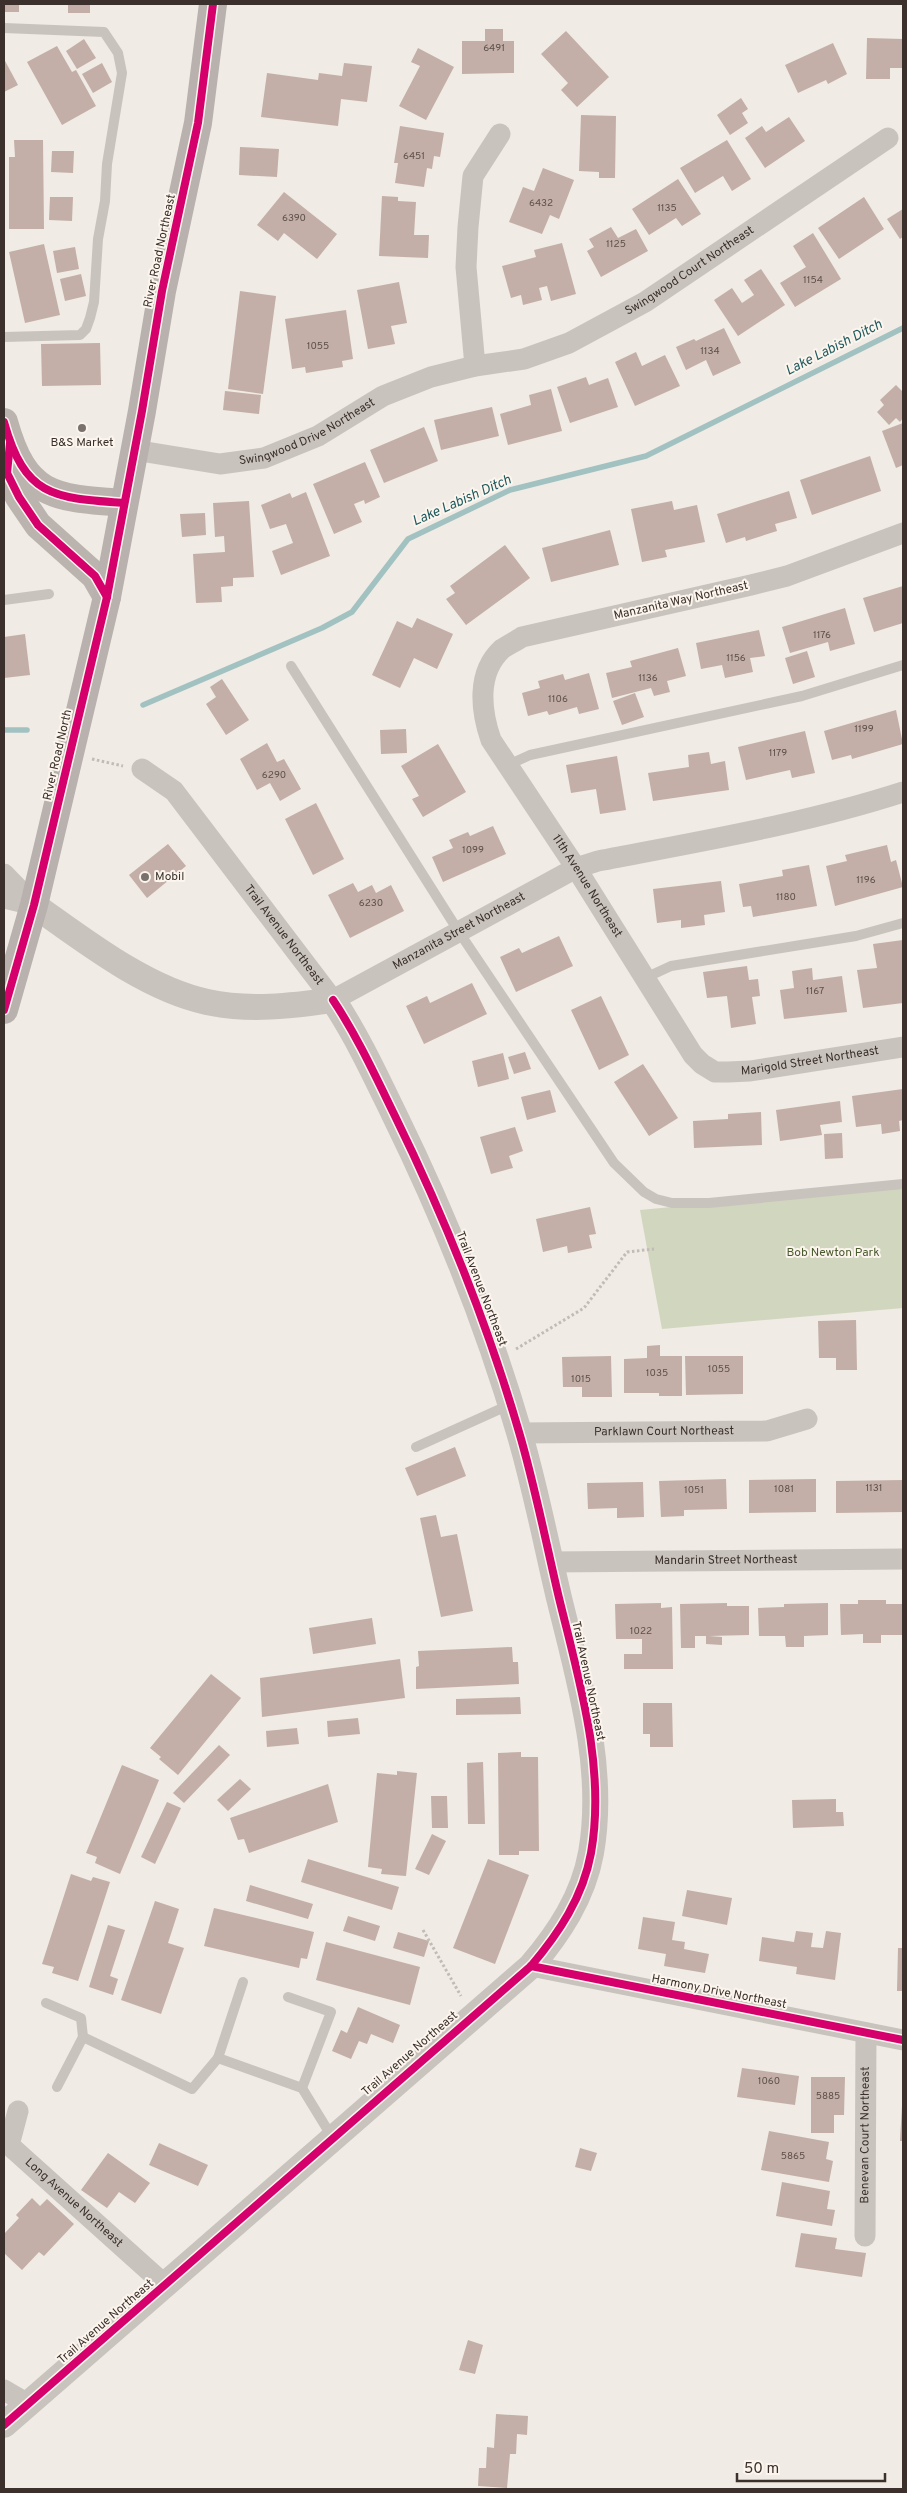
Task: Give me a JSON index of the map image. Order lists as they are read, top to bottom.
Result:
{
  "streets": {
    "main road": ["River Road Northeast", "River Road North"],
    "street": [
      "Swingwood Court Northeast",
      "Swingwood Drive Northeast",
      "Manzanita Way Northeast",
      "11th Avenue Northeast",
      "Manzanita Street Northeast",
      "Trail Avenue Northeast",
      "Marigold Street Northeast",
      "Parklawn Court Northeast",
      "Mandarin Street Northeast",
      "Harmony Drive Northeast",
      "Benevan Court Northeast",
      "Long Avenue Northeast"
    ]
  },
  "crossings": [
    ["River Road Northeast", "Swingwood Drive Northeast"],
    ["River Road Northeast", "River Road North"],
    ["Swingwood Court Northeast", "Swingwood Drive Northeast"],
    ["Manzanita Way Northeast", "11th Avenue Northeast"],
    ["River Road North", "Manzanita Street Northeast"],
    ["11th Avenue Northeast", "Manzanita Street Northeast"],
    ["11th Avenue Northeast", "Marigold Street Northeast"],
    ["Manzanita Street Northeast", "Trail Avenue Northeast"],
    ["Trail Avenue Northeast", "Parklawn Court Northeast"],
    ["Trail Avenue Northeast", "Mandarin Street Northeast"],
    ["Trail Avenue Northeast", "Harmony Drive Northeast"],
    ["Trail Avenue Northeast", "Long Avenue Northeast"],
    ["Harmony Drive Northeast", "Benevan Court Northeast"]
  ],
  "water": ["Lake Labish Ditch"],
  "parks": ["Bob Newton Park"],
  "places": ["B&S Market", "Mobil"],
  "house_numbers": [
    "6491",
    "6451",
    "6432",
    "1135",
    "6390",
    "1125",
    "1154",
    "1055",
    "1134",
    "1176",
    "1156",
    "1136",
    "1106",
    "1199",
    "1179",
    "6290",
    "1099",
    "1196",
    "1180",
    "6230",
    "1167",
    "1055",
    "1035",
    "1015",
    "1131",
    "1081",
    "1051",
    "1022",
    "1060",
    "5885",
    "5865"
  ],
  "scale_bar": "50 m"
}
